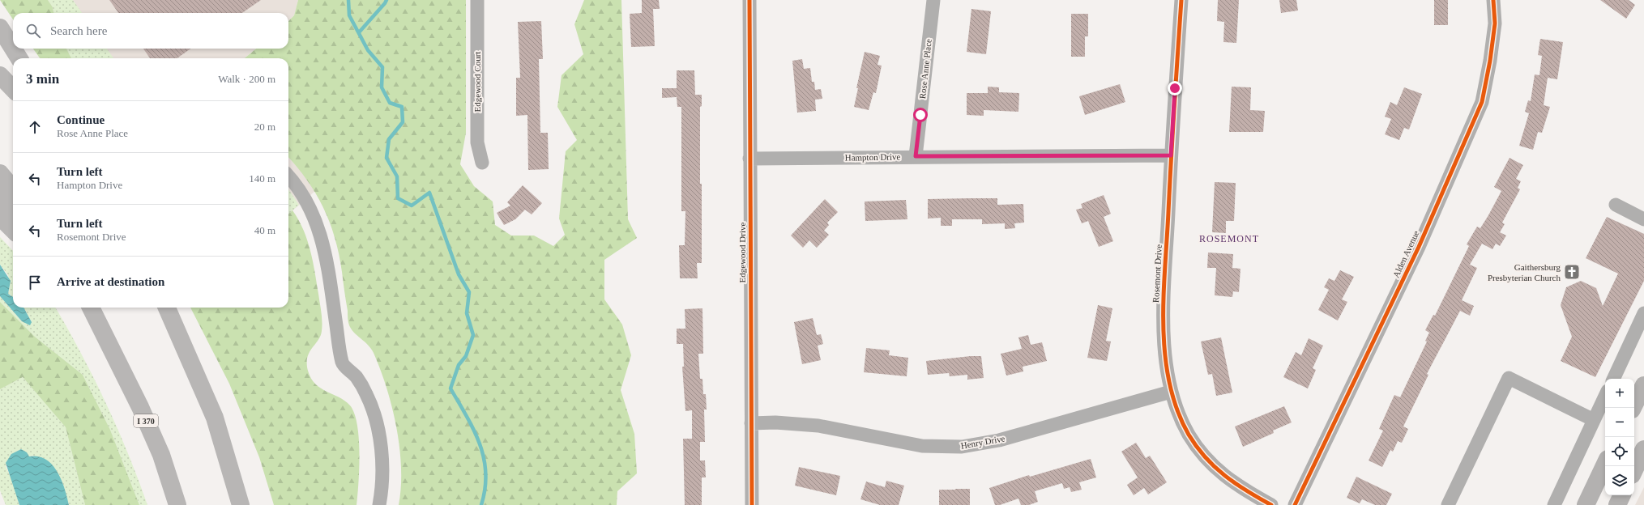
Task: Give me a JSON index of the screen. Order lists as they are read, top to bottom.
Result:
{
  "streets": {
    "highway": ["I 370"],
    "street": [
      "Rose Anne Place",
      "Edgewood Court",
      "Hampton Drive",
      "Edgewood Drive",
      "Alden Avenue",
      "Rosemont Drive",
      "Henry Drive"
    ]
  },
  "crossings": [
    ["Rose Anne Place", "Hampton Drive"],
    ["Hampton Drive", "Edgewood Drive"],
    ["Hampton Drive", "Rosemont Drive"],
    ["Edgewood Drive", "Henry Drive"],
    ["Rosemont Drive", "Henry Drive"]
  ],
  "districts": ["ROSEMONT"],
  "places": {
    "church": ["Gaithersburg Presbyterian Church"]
  },
  "page": {
    "search": "Search here",
    "heading": ["3 min", "Walk · 200 m"],
    "list": [
      ["Continue", "Rose Anne Place", "20 m"],
      ["Turn left", "Hampton Drive", "140 m"],
      ["Turn left", "Rosemont Drive", "40 m"],
      "Arrive at destination"
    ],
    "map_buttons": ["+", "−"]
  }
}
